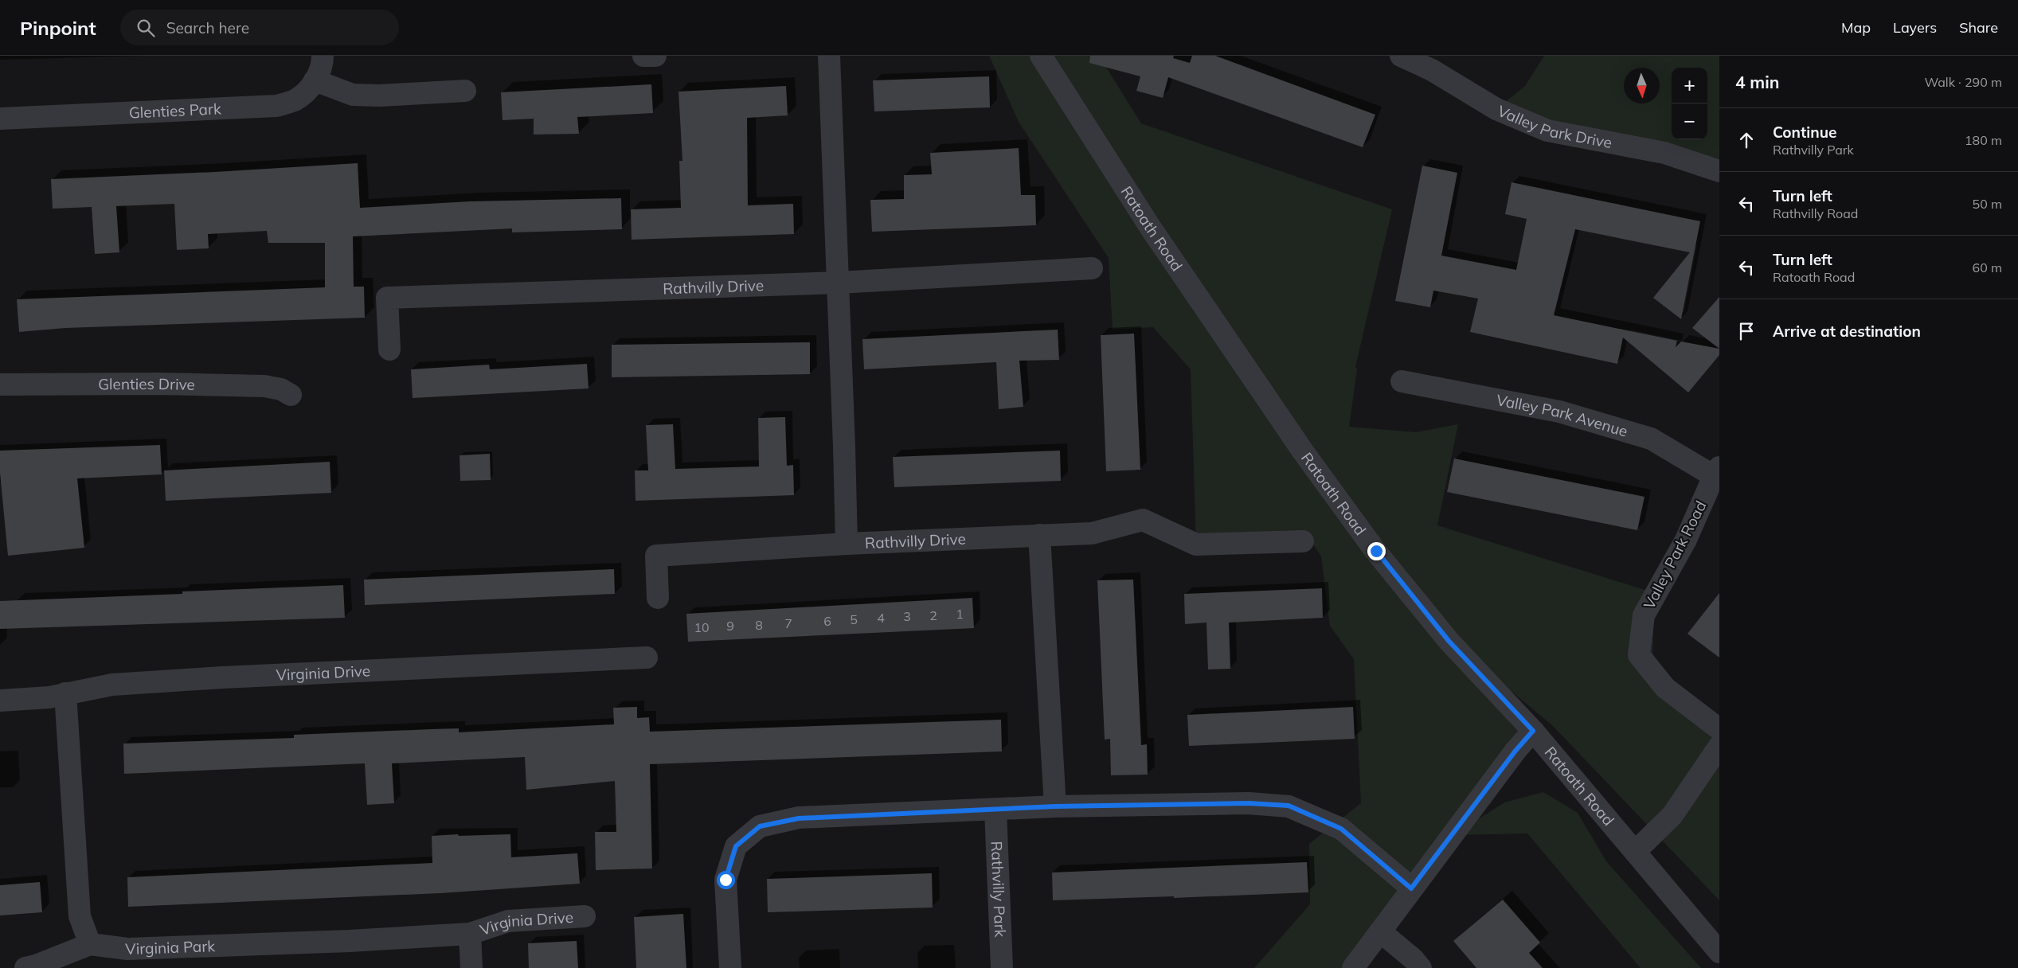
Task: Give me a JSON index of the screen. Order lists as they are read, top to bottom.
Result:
{
  "streets": {
    "street": [
      "Glenties Park",
      "Valley Park Drive",
      "Ratoath Road",
      "Rathvilly Drive",
      "Glenties Drive",
      "Valley Park Avenue",
      "Valley Park Road",
      "Virginia Drive",
      "Rathvilly Park",
      "Virginia Park"
    ]
  },
  "crossings": [
    ["Valley Park Avenue", "Valley Park Road"],
    ["Virginia Drive", "Virginia Park"]
  ],
  "house_numbers": [
    "1",
    "2",
    "3",
    "4",
    "5",
    "6",
    "7",
    "8",
    "9",
    "10"
  ],
  "north": "bottom",
  "page": {
    "header": "Pinpoint",
    "search": "Search here",
    "nav": ["Map", "Layers", "Share"],
    "heading": ["4 min", "Walk · 290 m"],
    "map_buttons": ["+", "−"],
    "list": [
      ["Continue", "Rathvilly Park", "180 m"],
      ["Turn left", "Rathvilly Road", "50 m"],
      ["Turn left", "Ratoath Road", "60 m"],
      "Arrive at destination"
    ]
  }
}
